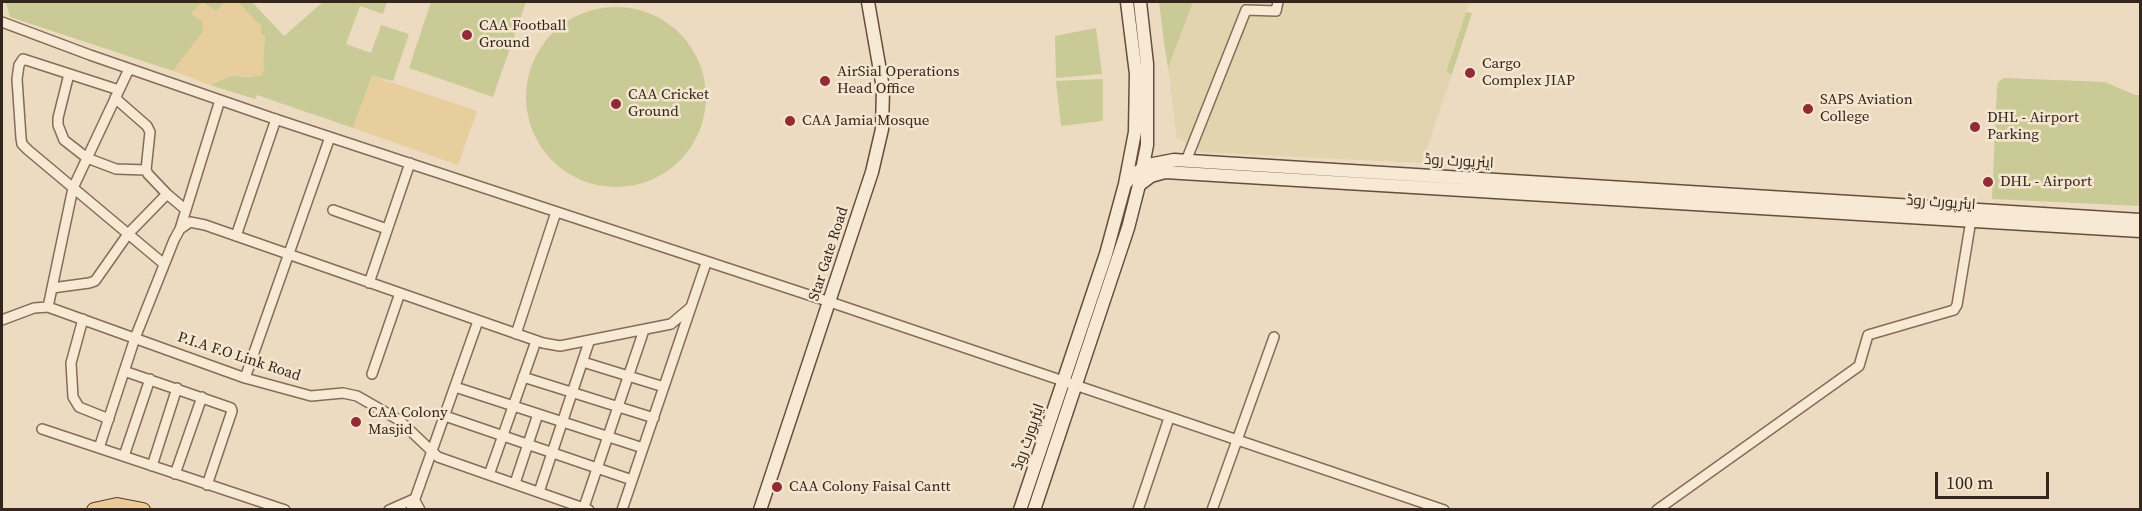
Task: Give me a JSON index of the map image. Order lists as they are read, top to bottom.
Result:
{
  "streets": {
    "main road": ["ایئرپورٹ روڈ", "Star Gate Road"],
    "street": ["P.I.A F.O Link Road"]
  },
  "places": [
    "CAA Football Ground",
    "Cargo Complex JIAP",
    "AirSial Operations Head Office",
    "CAA Cricket Ground",
    "SAPS Aviation College",
    "CAA Jamia Mosque",
    "DHL - Airport Parking",
    "DHL - Airport",
    "CAA Colony Masjid",
    "CAA Colony Faisal Cantt"
  ],
  "scale_bar": "100 m"
}
